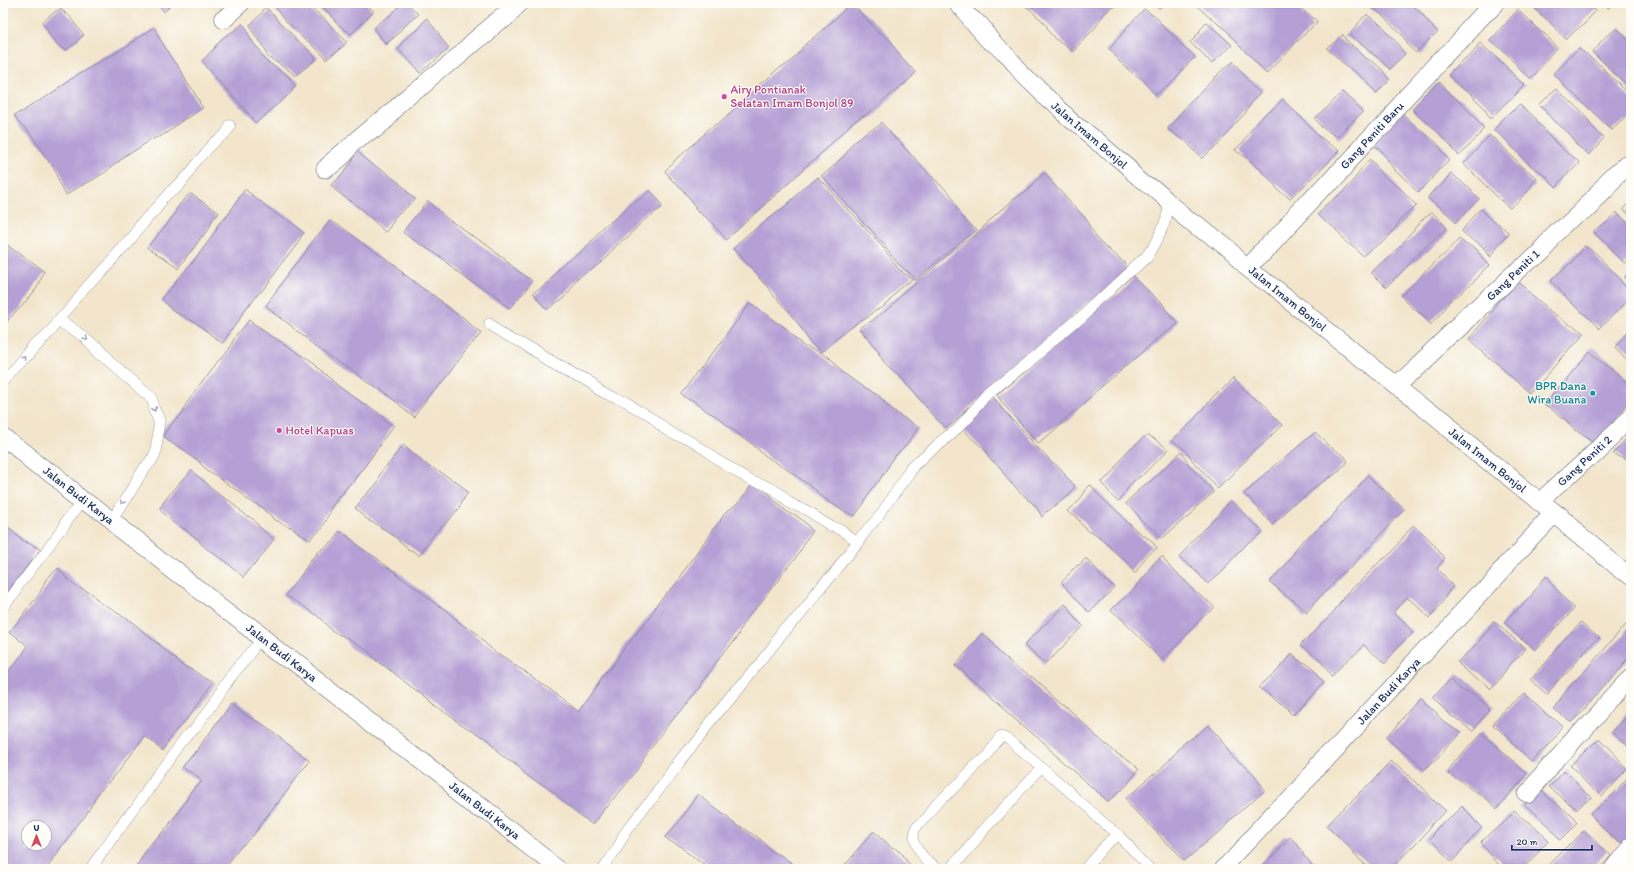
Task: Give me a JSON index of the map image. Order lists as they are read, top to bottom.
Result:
{
  "streets": {
    "street": [
      "Jalan Imam Bonjol",
      "Gang Peniti Baru",
      "Gang Peniti 1",
      "Gang Peniti 2",
      "Jalan Budi Karya"
    ]
  },
  "crossings": [
    ["Jalan Imam Bonjol", "Gang Peniti Baru"],
    ["Jalan Imam Bonjol", "Gang Peniti 1"],
    ["Jalan Imam Bonjol", "Gang Peniti 2"],
    ["Jalan Imam Bonjol", "Jalan Budi Karya"]
  ],
  "places": ["Airy Pontianak Selatan Imam Bonjol 89", "BPR Dana Wira Buana", "Hotel Kapuas"],
  "scale_bar": "20 m",
  "north": "top"
}
